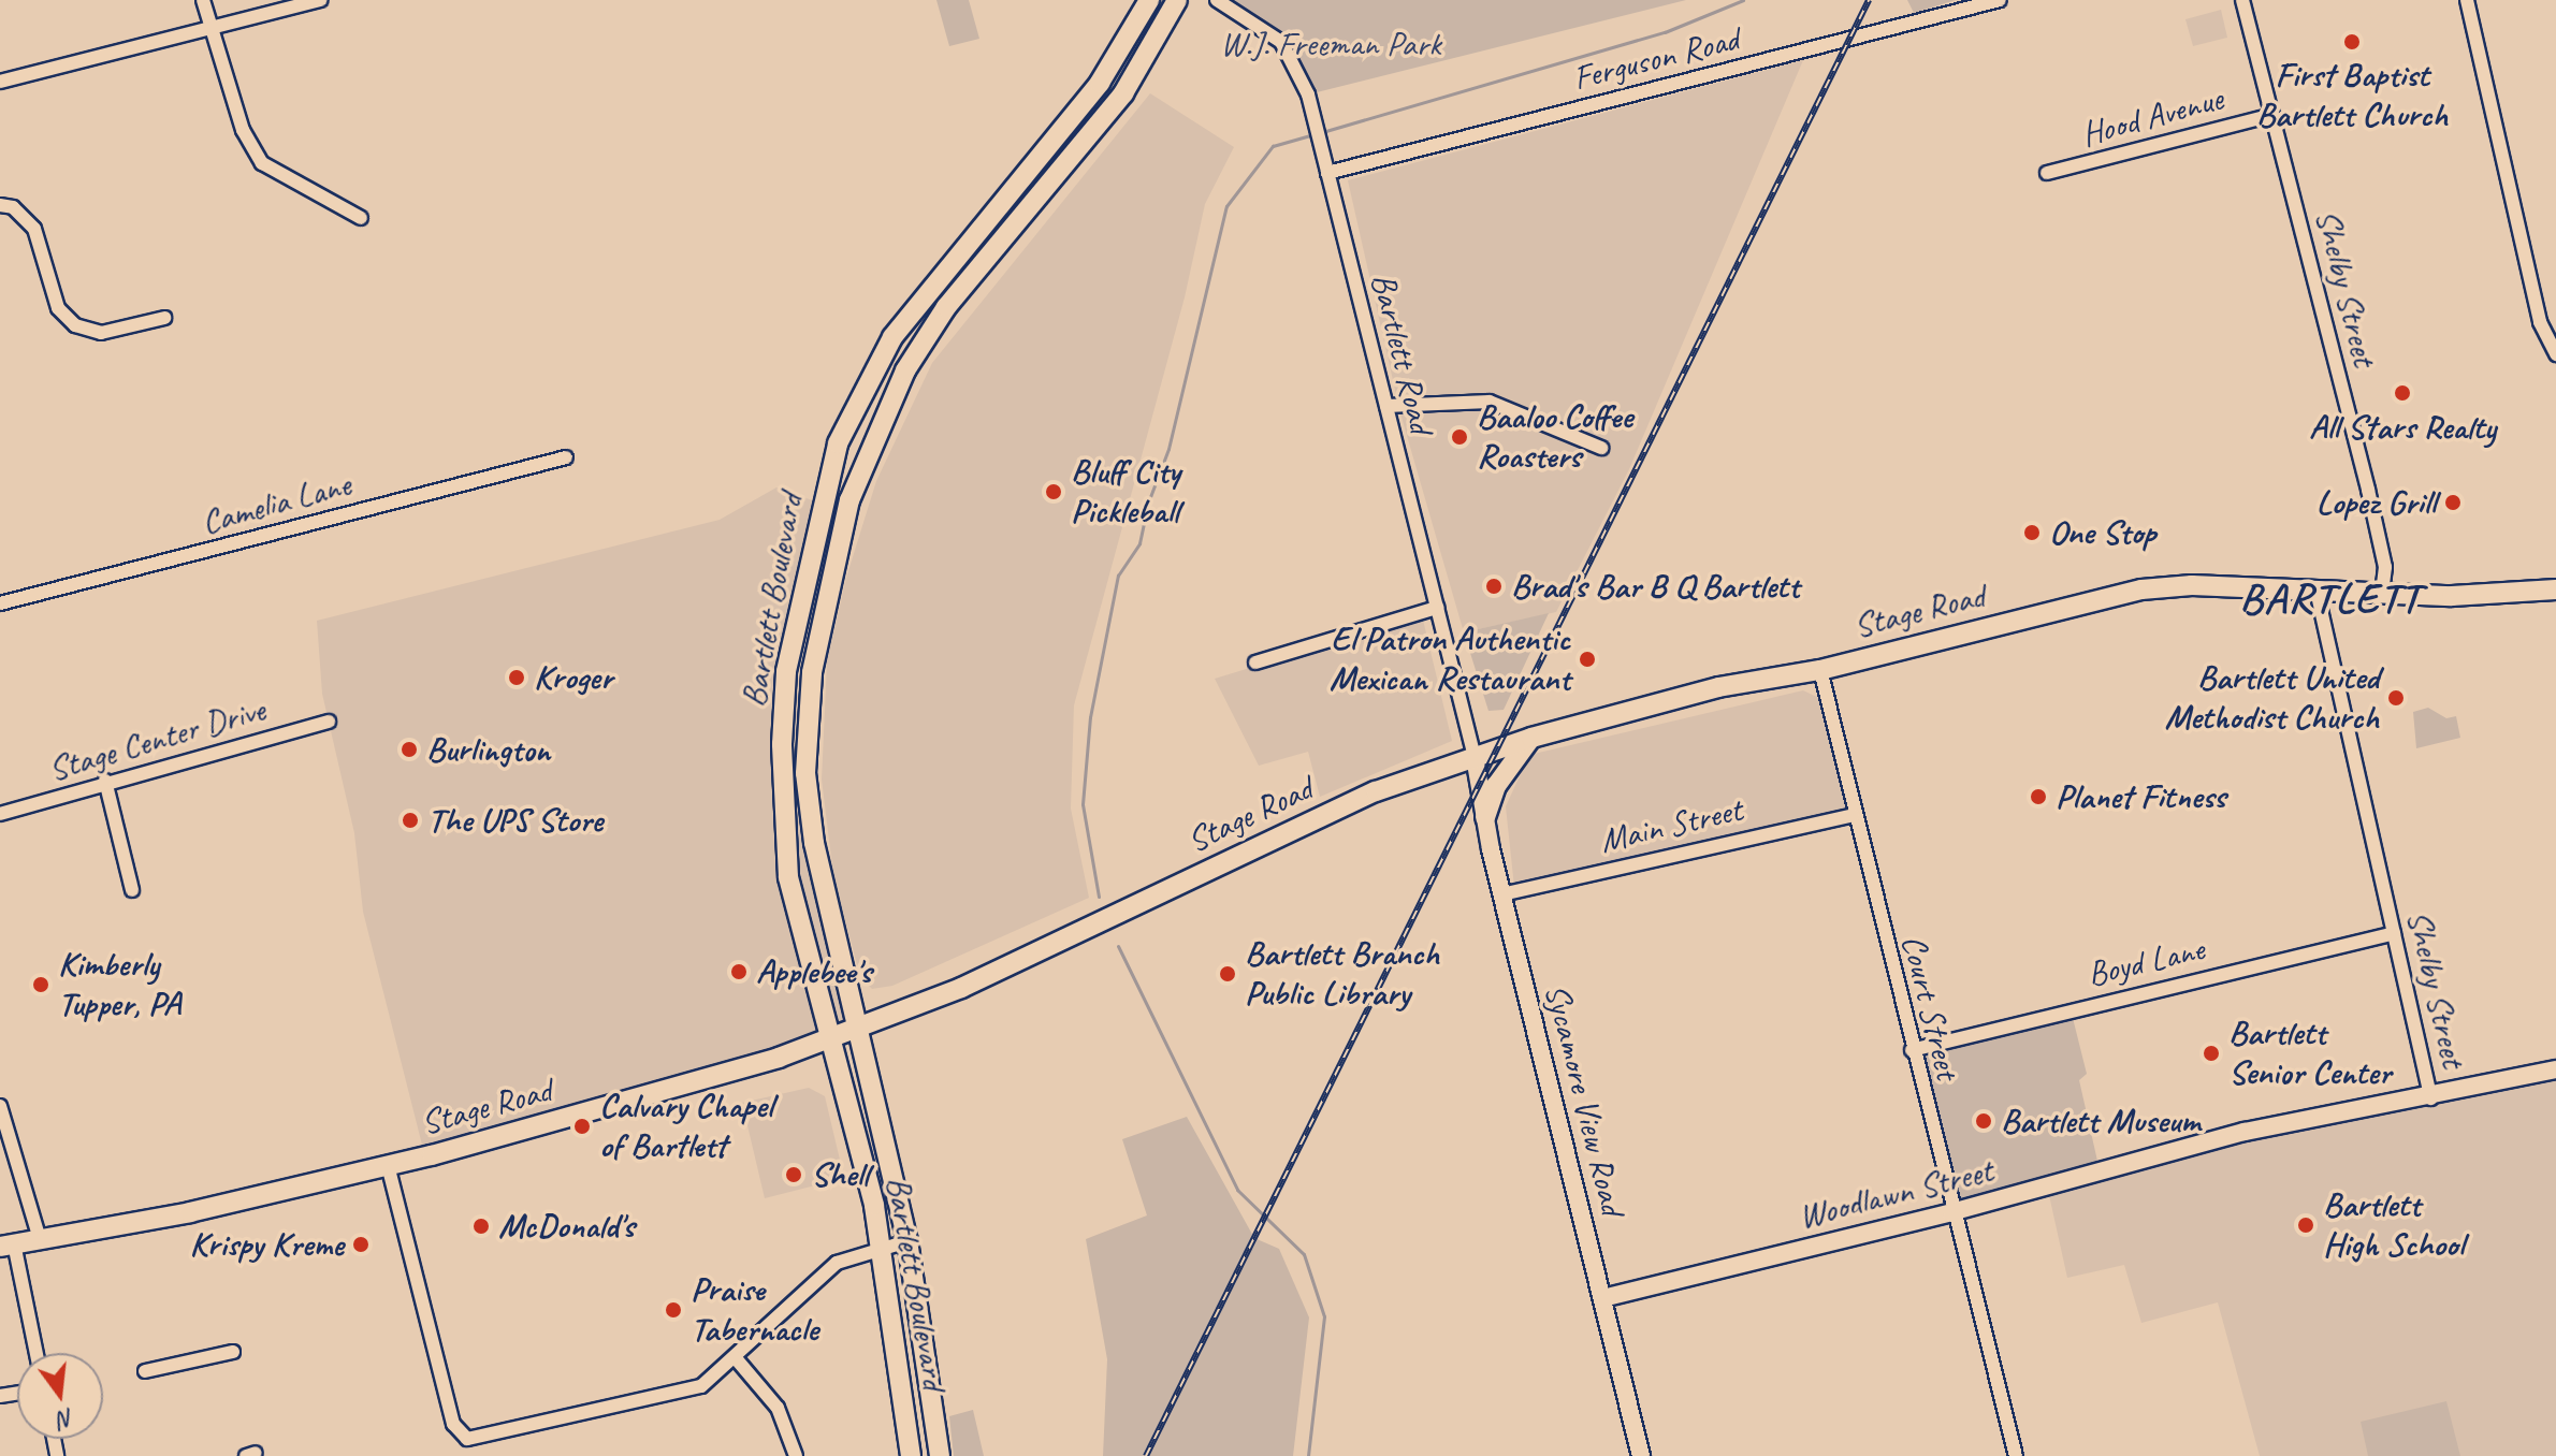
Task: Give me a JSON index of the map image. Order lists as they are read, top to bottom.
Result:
{
  "streets": {
    "main road": ["Bartlett Boulevard", "Stage Road"],
    "street": [
      "Ferguson Road",
      "Hood Avenue",
      "Shelby Street",
      "Bartlett Road",
      "Camelia Lane",
      "Stage Center Drive",
      "Main Street",
      "Boyd Lane",
      "Court Street",
      "Sycamore View Road",
      "Woodlawn Street"
    ]
  },
  "crossings": [
    ["Ferguson Road", "Bartlett Road"],
    ["Hood Avenue", "Shelby Street"],
    ["Shelby Street", "Stage Road"],
    ["Shelby Street", "Boyd Lane"],
    ["Shelby Street", "Woodlawn Street"],
    ["Bartlett Road", "Stage Road"],
    ["Bartlett Road", "Sycamore View Road"],
    ["Bartlett Boulevard", "Stage Road"],
    ["Stage Road", "Court Street"],
    ["Stage Road", "Sycamore View Road"],
    ["Main Street", "Court Street"],
    ["Main Street", "Sycamore View Road"],
    ["Boyd Lane", "Court Street"],
    ["Court Street", "Woodlawn Street"],
    ["Sycamore View Road", "Woodlawn Street"]
  ],
  "districts": ["BARTLETT"],
  "parks": ["W.J. Freeman Park"],
  "places": [
    "First Baptist Bartlett Church",
    "All Stars Realty",
    "Baaloo Coffee Roasters",
    "Bluff City Pickleball",
    "Lopez Grill",
    "One Stop",
    "Brad's Bar B Q Bartlett",
    "El Patron Authentic Mexican Restaurant",
    "Kroger",
    "Bartlett United Methodist Church",
    "Burlington",
    "Planet Fitness",
    "The UPS Store",
    "Applebee's",
    "Bartlett Branch Public Library",
    "Kimberly Tupper, PA",
    "Bartlett Senior Center",
    "Bartlett Museum",
    "Calvary Chapel of Bartlett",
    "Shell",
    "Bartlett High School",
    "McDonald's",
    "Krispy Kreme",
    "Praise Tabernacle"
  ],
  "north": "bottom"
}
